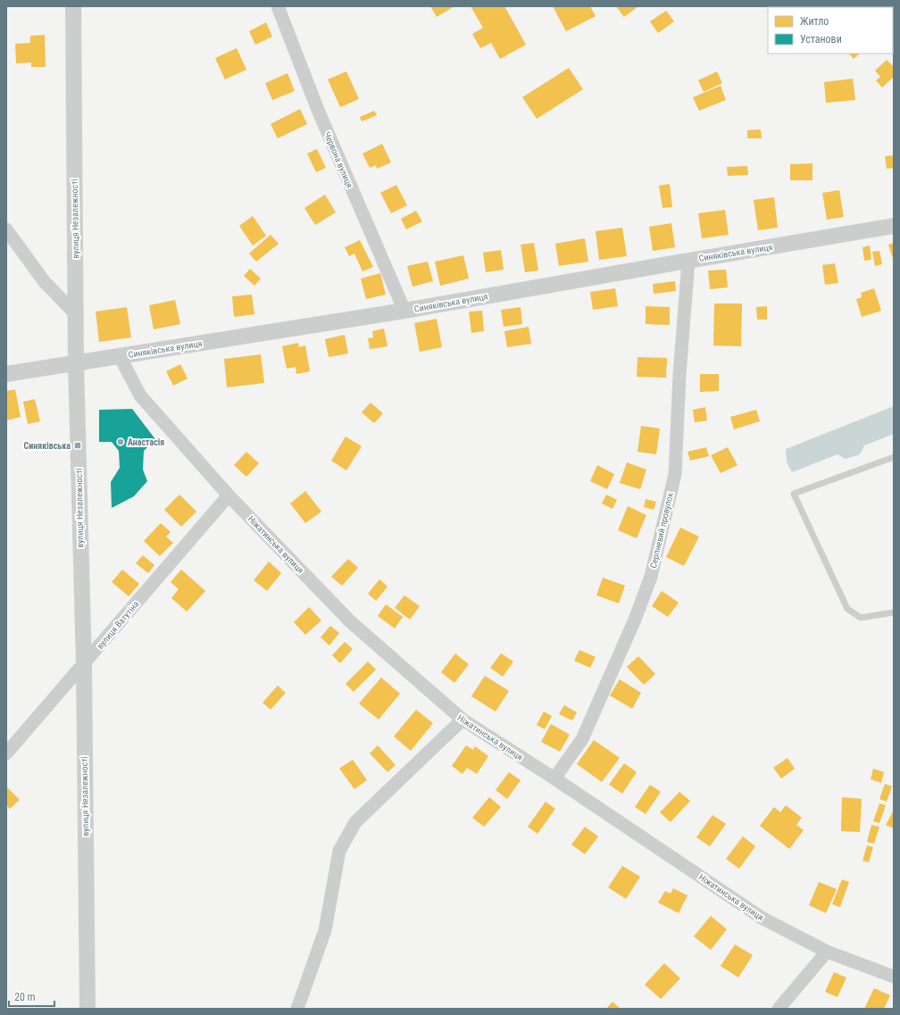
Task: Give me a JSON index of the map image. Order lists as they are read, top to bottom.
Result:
{
  "streets": {
    "street": [
      "Червона вулиця",
      "вулиця Незалежності",
      "Синяківська вулиця",
      "Серпневий провулок",
      "Ніжатинська вулиця",
      "вулиця Ватутіна"
    ]
  },
  "crossings": [
    ["Червона вулиця", "Синяківська вулиця"],
    ["вулиця Незалежності", "Синяківська вулиця"],
    ["вулиця Незалежності", "вулиця Ватутіна"],
    ["Синяківська вулиця", "Серпневий провулок"],
    ["Синяківська вулиця", "Ніжатинська вулиця"],
    ["Серпневий провулок", "Ніжатинська вулиця"],
    ["Ніжатинська вулиця", "вулиця Ватутіна"]
  ],
  "places": {
    "other": ["Анастасія"],
    "transit": ["Синяківська"]
  },
  "legend": ["Житло", "Установи"],
  "scale_bar": "20 m"
}
